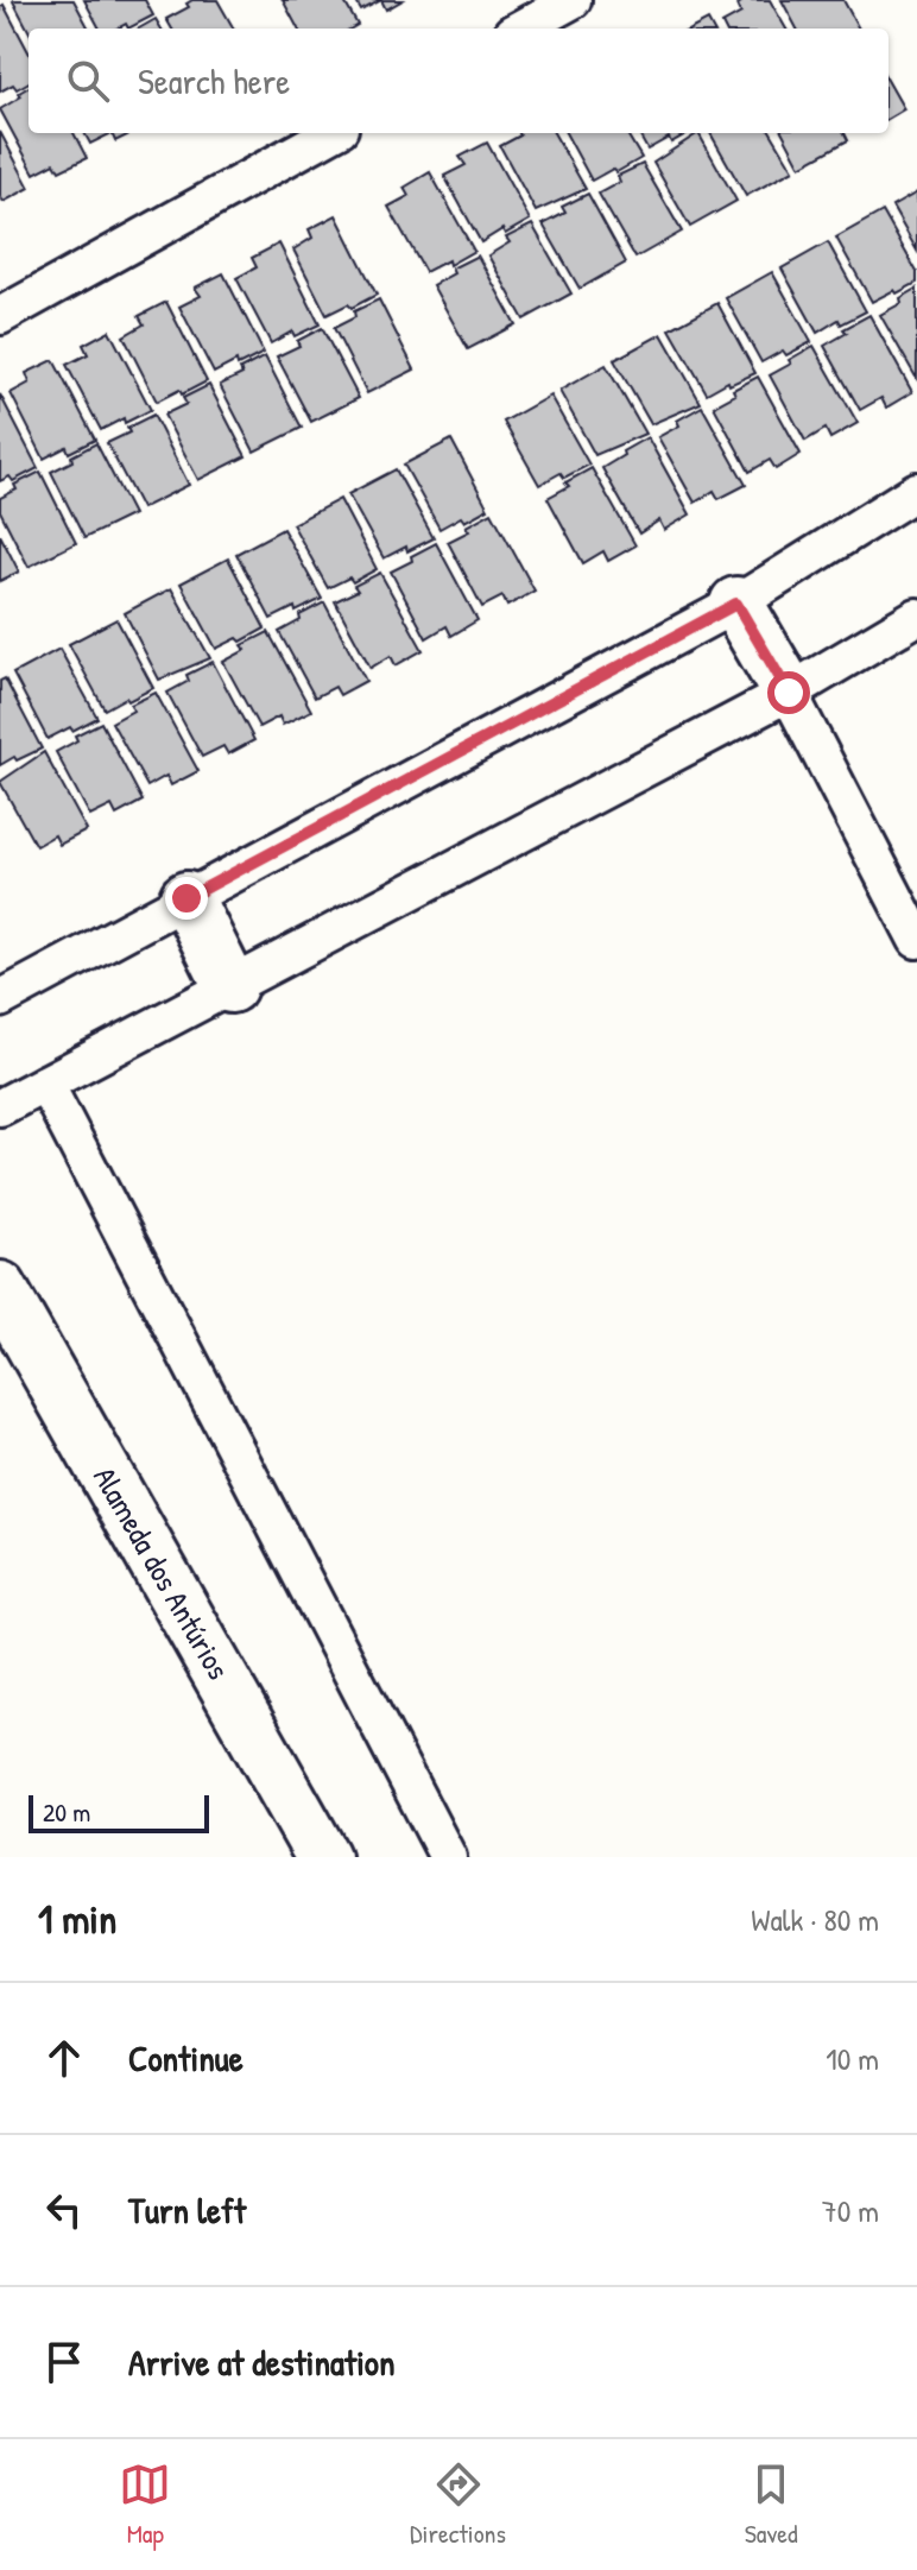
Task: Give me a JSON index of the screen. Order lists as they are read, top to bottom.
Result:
{
  "streets": {
    "street": ["Alameda dos Antúrios"]
  },
  "scale_bar": "20 m",
  "page": {
    "search": "Search here",
    "scale": "20 m",
    "heading": ["1 min", "Walk · 80 m"],
    "list": [
      ["Continue", "10 m"],
      ["Turn left", "70 m"],
      "Arrive at destination"
    ],
    "nav": ["Map", "Directions", "Saved"]
  }
}
